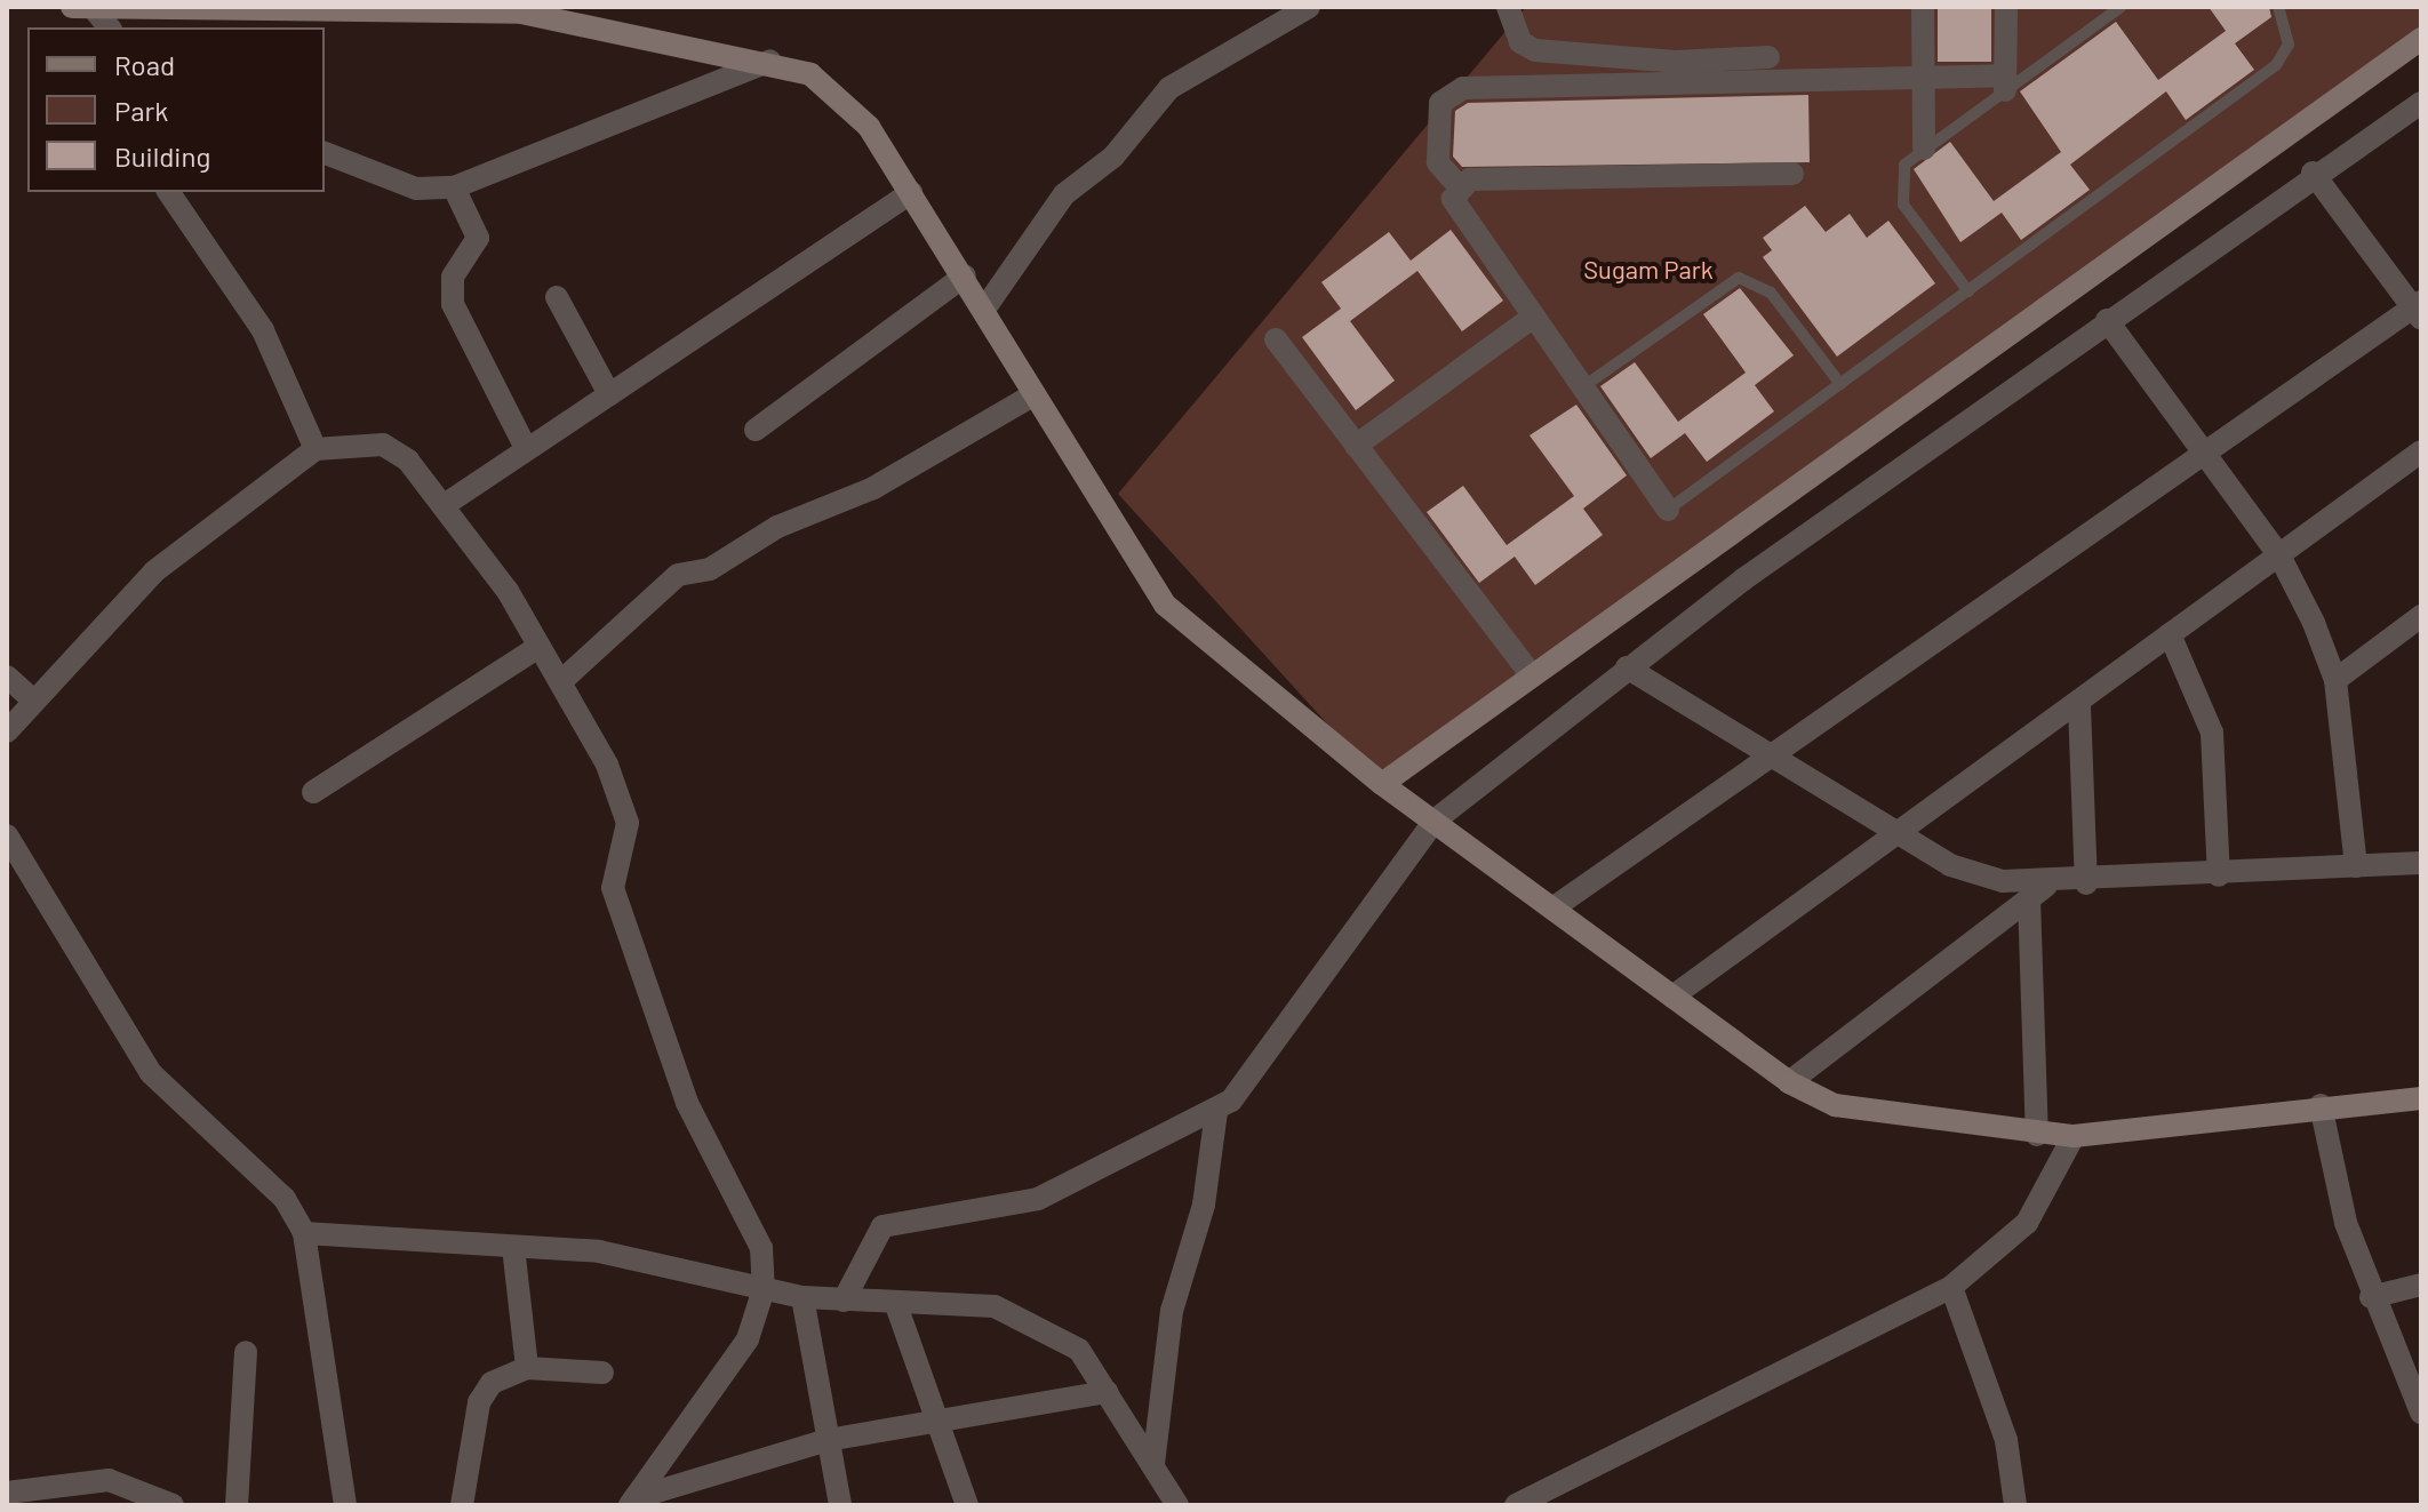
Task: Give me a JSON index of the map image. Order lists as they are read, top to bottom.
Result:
{
  "parks": ["Sugam Park"],
  "legend": ["Road", "Park", "Building"]
}
